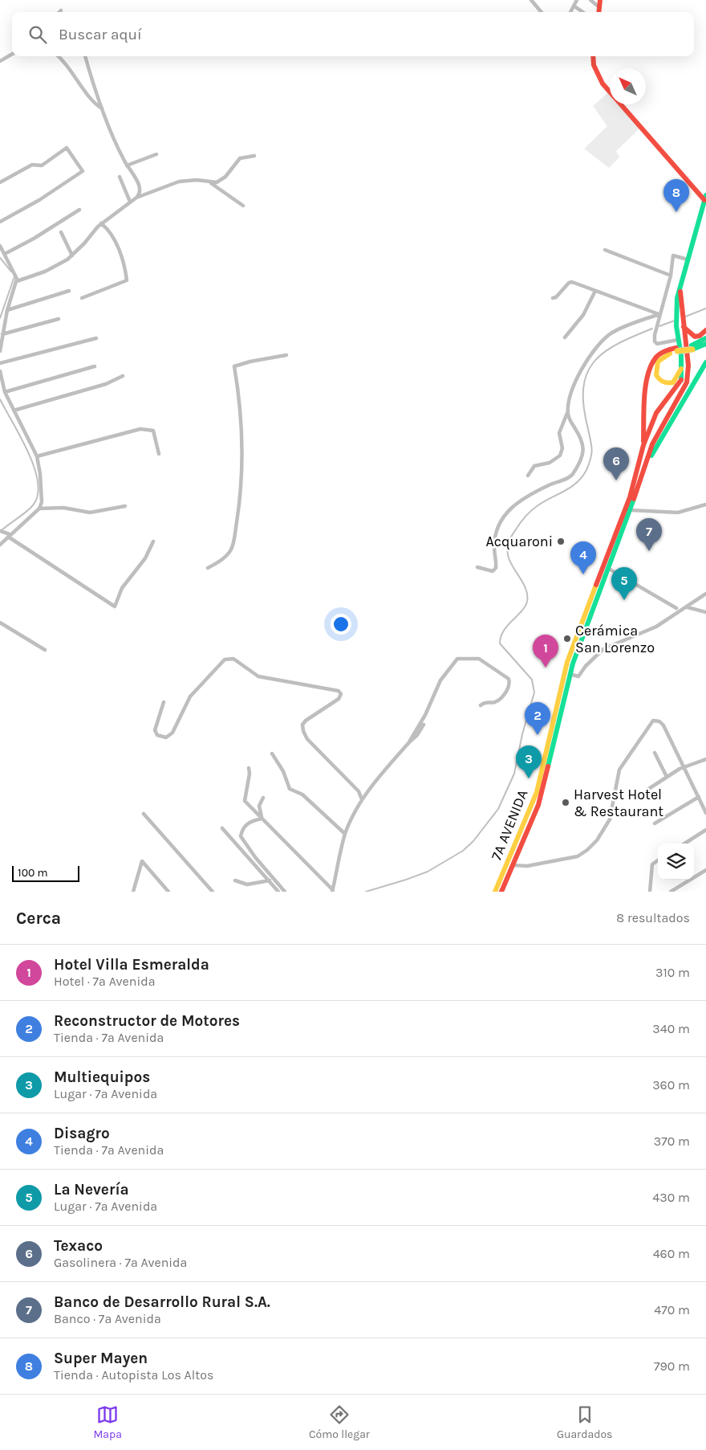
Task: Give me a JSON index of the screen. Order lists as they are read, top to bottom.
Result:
{
  "streets": {
    "main road": ["7A AVENIDA"]
  },
  "places": ["Acquaroni", "Cerámica San Lorenzo", "Harvest Hotel & Restaurant"],
  "scale_bar": "100 m",
  "north": "top left",
  "page": {
    "search": "Buscar aquí",
    "pins": [
      "8",
      "6",
      "7",
      "4",
      "5",
      "1",
      "2",
      "3"
    ],
    "scale": "100 m",
    "heading": ["Cerca", "8 resultados"],
    "list": [
      {
        "mark": "1",
        "name": "Hotel Villa Esmeralda",
        "note": "Hotel · 7a Avenida",
        "value": "310 m"
      },
      {
        "mark": "2",
        "name": "Reconstructor de Motores",
        "note": "Tienda · 7a Avenida",
        "value": "340 m"
      },
      {
        "mark": "3",
        "name": "Multiequipos",
        "note": "Lugar · 7a Avenida",
        "value": "360 m"
      },
      {
        "mark": "4",
        "name": "Disagro",
        "note": "Tienda · 7a Avenida",
        "value": "370 m"
      },
      {
        "mark": "5",
        "name": "La Nevería",
        "note": "Lugar · 7a Avenida",
        "value": "430 m"
      },
      {
        "mark": "6",
        "name": "Texaco",
        "note": "Gasolinera · 7a Avenida",
        "value": "460 m"
      },
      {
        "mark": "7",
        "name": "Banco de Desarrollo Rural S.A.",
        "note": "Banco · 7a Avenida",
        "value": "470 m"
      },
      {
        "mark": "8",
        "name": "Super Mayen",
        "note": "Tienda · Autopista Los Altos",
        "value": "790 m"
      }
    ],
    "nav": ["Mapa", "Cómo llegar", "Guardados"]
  }
}
